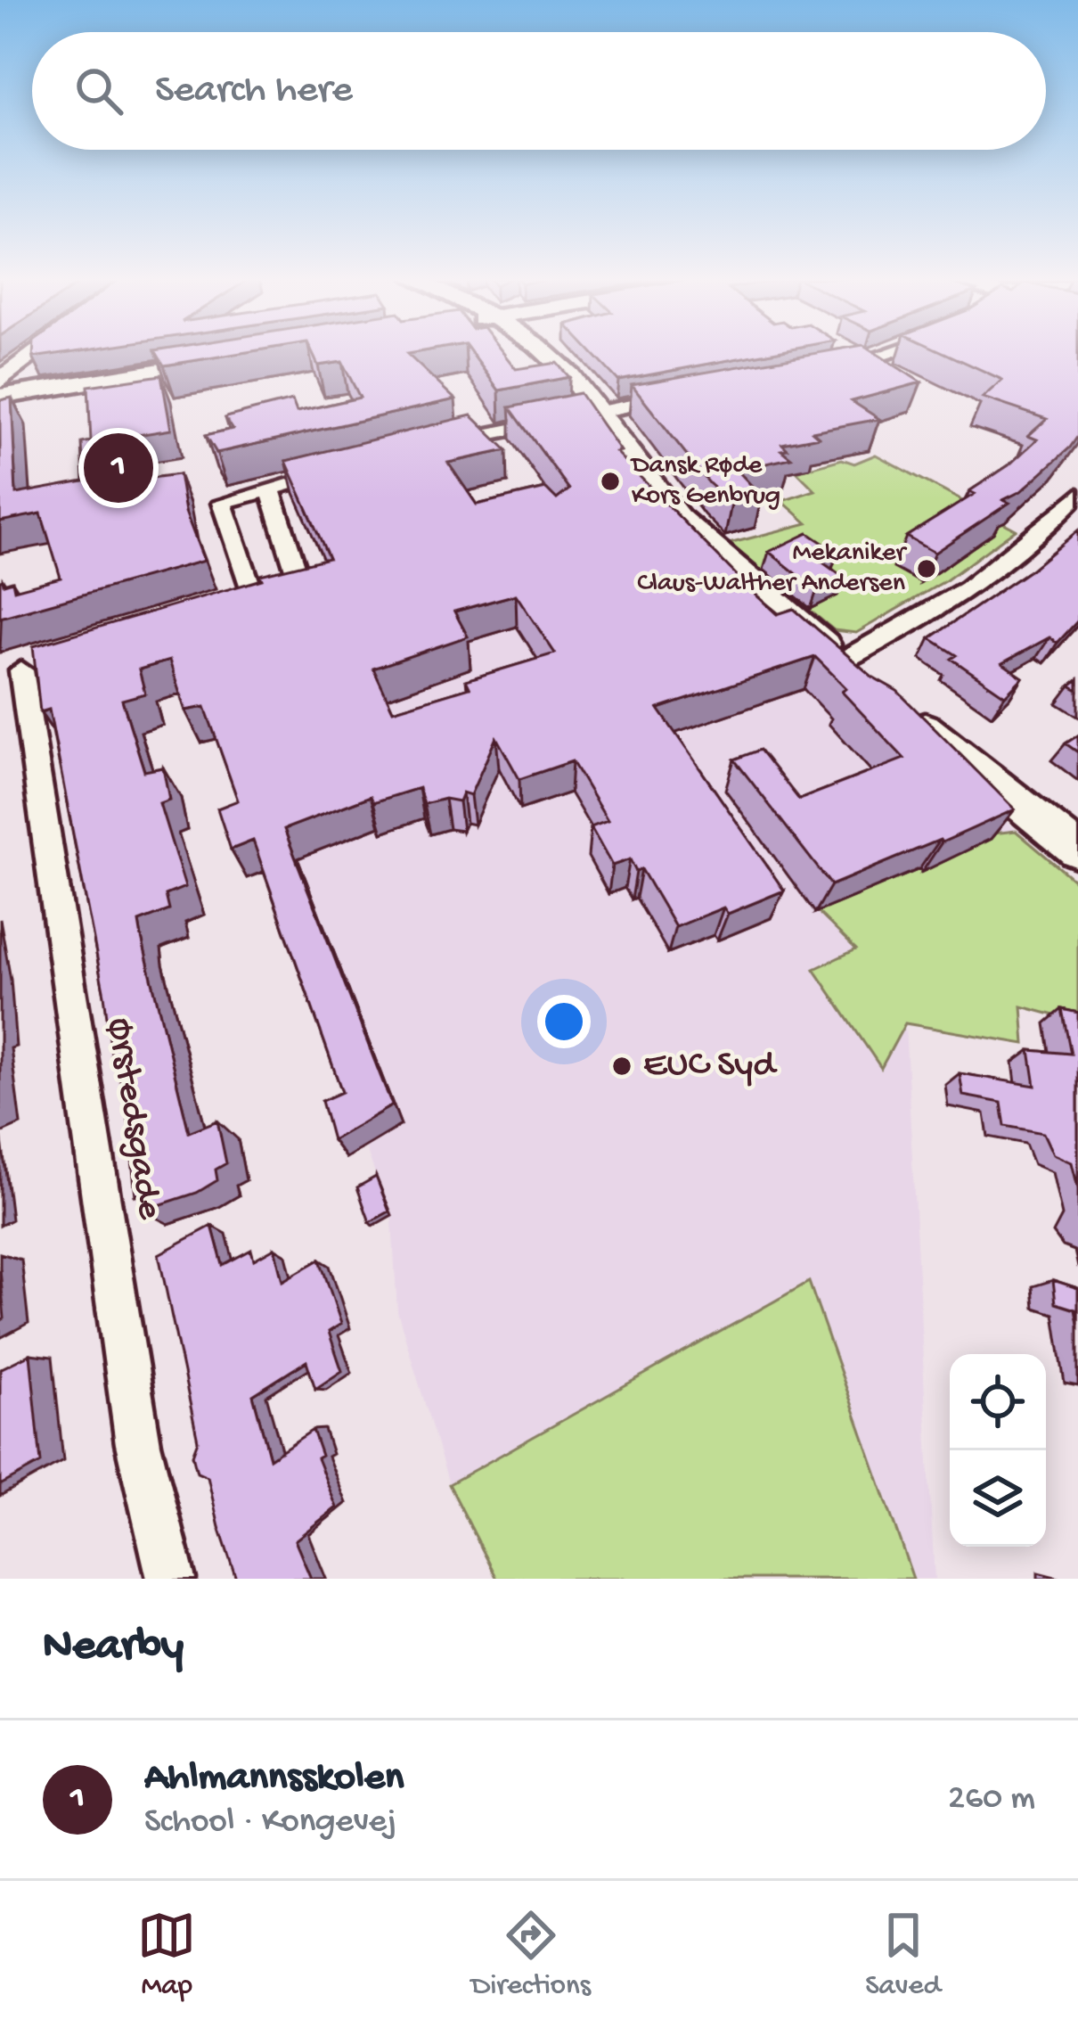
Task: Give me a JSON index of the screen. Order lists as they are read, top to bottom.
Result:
{
  "streets": {
    "street": ["Ørstedsgade"]
  },
  "places": ["Dansk Røde Kors Genbrug", "Mekaniker Claus-Walther Andersen", "EUC Syd"],
  "page": {
    "search": "Search here",
    "pins": "1",
    "heading": "Nearby",
    "list": [
      {
        "mark": "1",
        "name": "Ahlmannsskolen",
        "note": "School · Kongevej",
        "value": "260 m"
      }
    ],
    "nav": ["Map", "Directions", "Saved"]
  }
}
